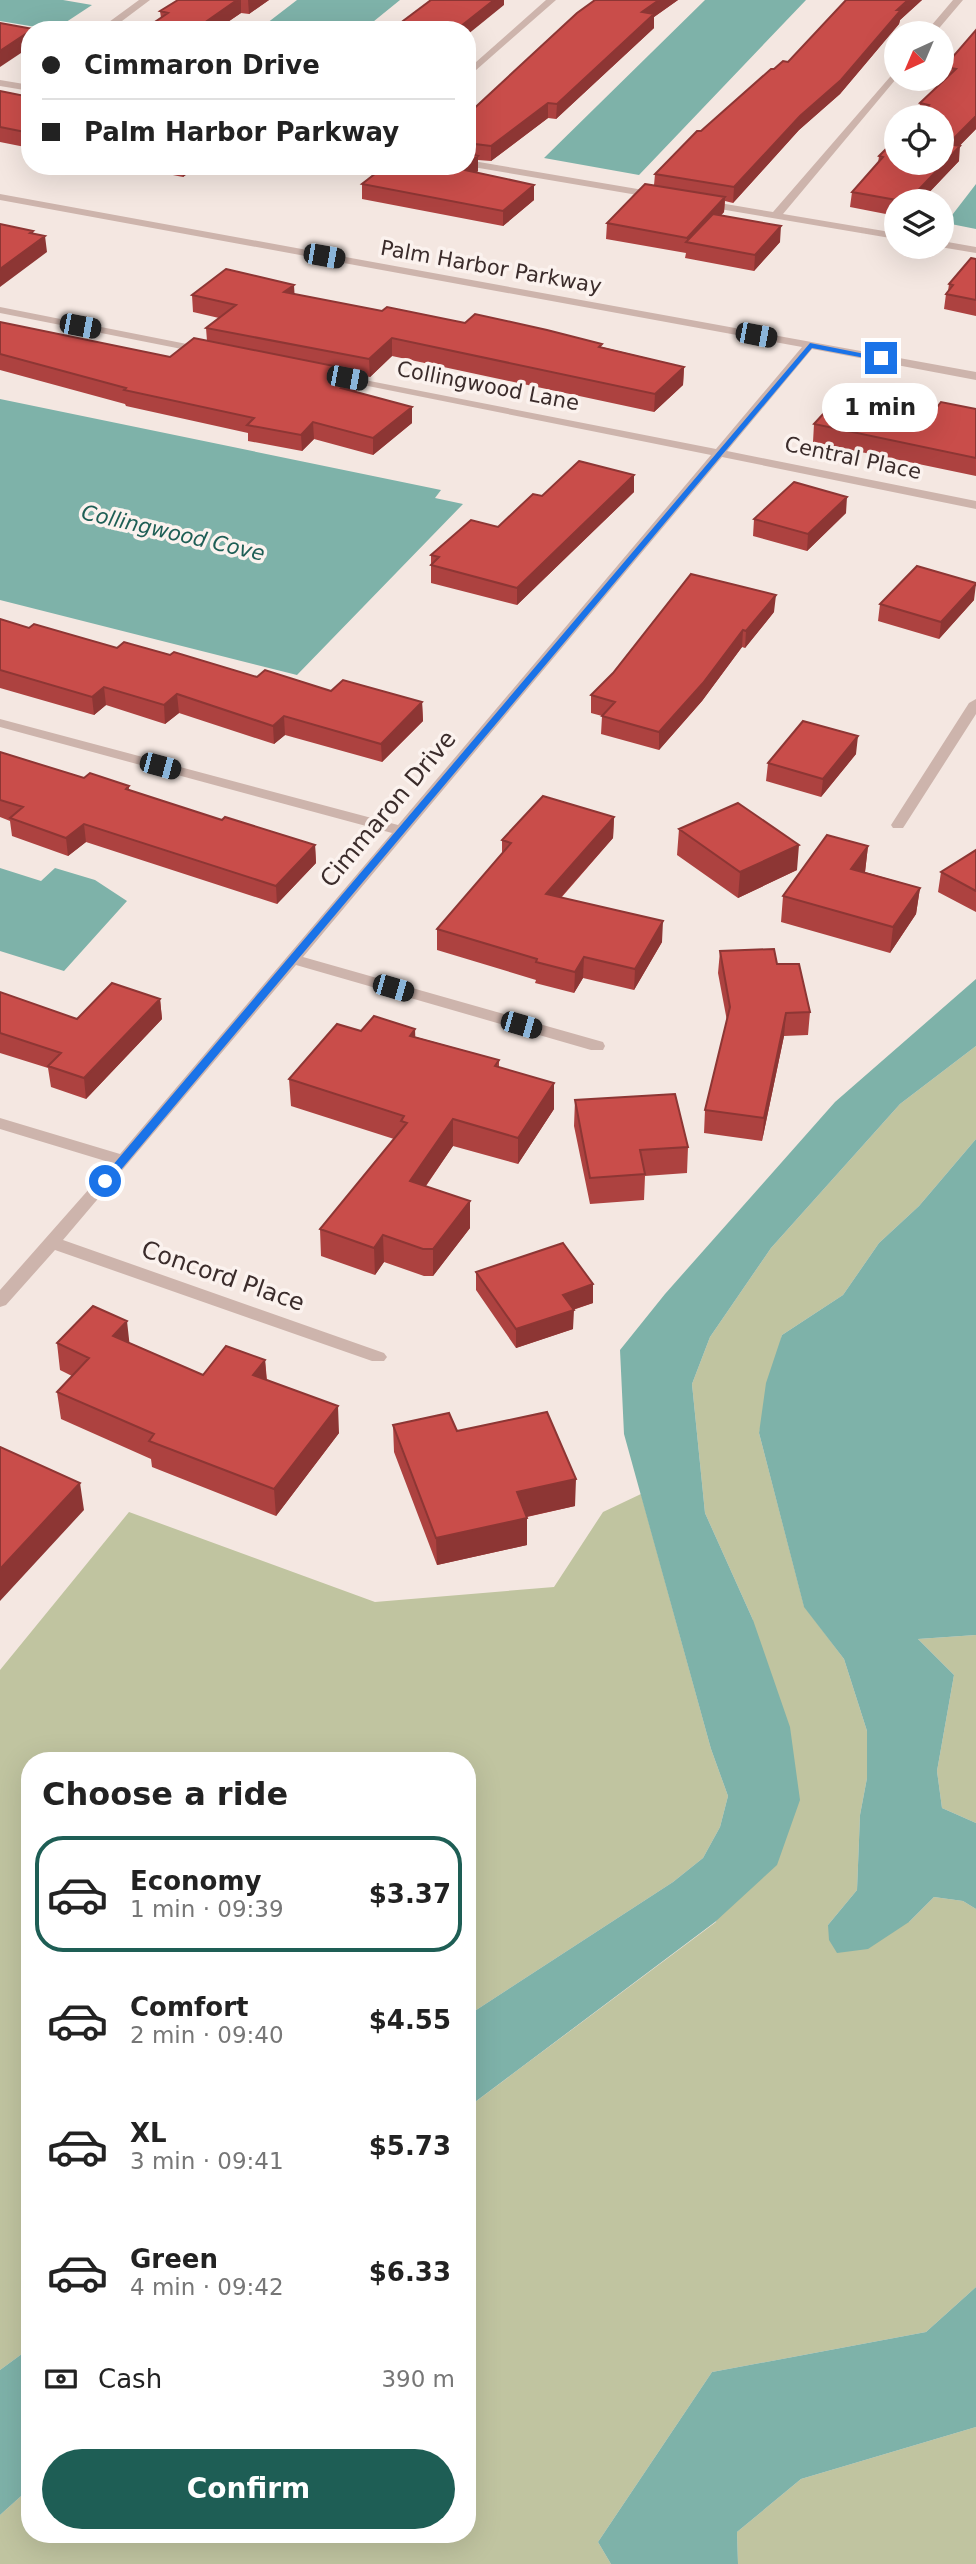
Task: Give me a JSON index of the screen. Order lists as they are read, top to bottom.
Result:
{
  "streets": {
    "street": [
      "Palm Harbor Parkway",
      "Collingwood Lane",
      "Central Place",
      "Cimmaron Drive",
      "Concord Place"
    ]
  },
  "crossings": [
    ["Palm Harbor Parkway", "Cimmaron Drive"],
    ["Collingwood Lane", "Central Place"],
    ["Collingwood Lane", "Cimmaron Drive"],
    ["Central Place", "Cimmaron Drive"],
    ["Cimmaron Drive", "Concord Place"]
  ],
  "water": ["Collingwood Cove"],
  "north": "bottom left",
  "page": {
    "banner": ["Cimmaron Drive", "Palm Harbor Parkway"],
    "bubble": "1 min",
    "heading": "Choose a ride",
    "list": [
      {
        "name": "Economy",
        "note": "1 min · 09:39",
        "value": "$3.37"
      },
      {
        "name": "Comfort",
        "note": "2 min · 09:40",
        "value": "$4.55"
      },
      {
        "name": "XL",
        "note": "3 min · 09:41",
        "value": "$5.73"
      },
      {
        "name": "Green",
        "note": "4 min · 09:42",
        "value": "$6.33"
      }
    ],
    "pay": ["Cash", "390 m"],
    "buttons": "Confirm"
  }
}
